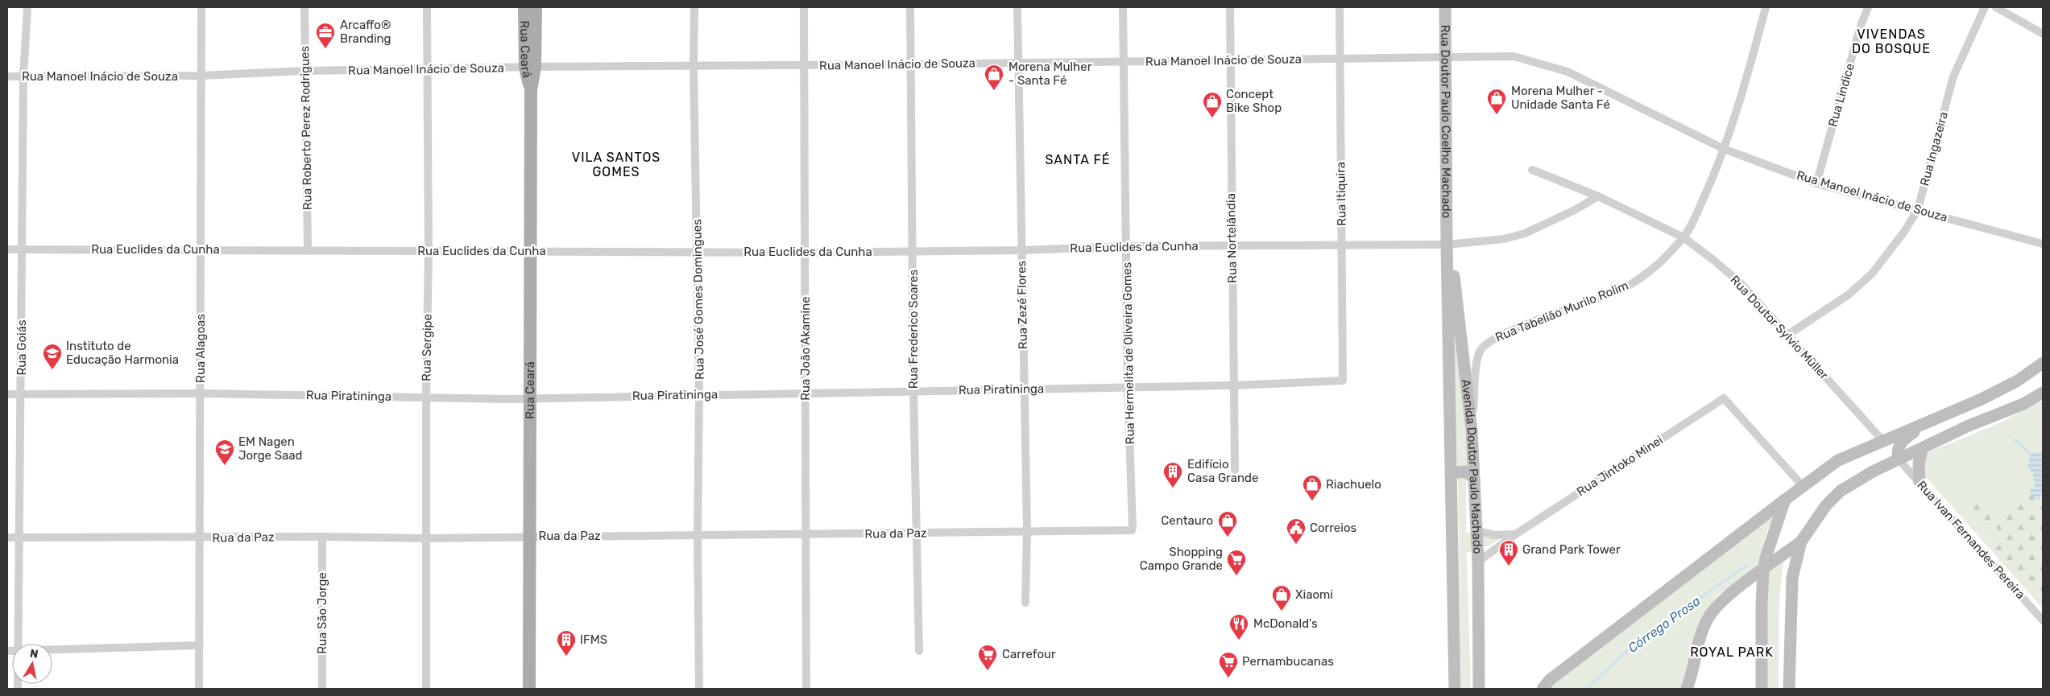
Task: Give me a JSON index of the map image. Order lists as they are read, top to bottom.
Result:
{
  "streets": {
    "main road": ["Rua Ceará", "Rua Doutor Paulo Coelho Machado", "Avenida Doutor Paulo Machado"],
    "street": [
      "Rua Manoel Inácio de Souza",
      "Rua Lindice",
      "Rua Roberto Perez Rodrigues",
      "Rua Ingazeira",
      "Rua Itiquira",
      "Rua Nortelândia",
      "Rua Euclides da Cunha",
      "Rua José Gomes Domingues",
      "Rua Zezé Flores",
      "Rua Tabelião Murilo Rolim",
      "Rua Doutor Sylvio Müller",
      "Rua Frederico Soares",
      "Rua Goiás",
      "Rua Sergipe",
      "Rua Alagoas",
      "Rua João Akamine",
      "Rua Hermelita de Oliveira Gomes",
      "Rua Piratininga",
      "Rua Jintoko Minei",
      "Rua da Paz",
      "Rua Ivan Fernandes Pereira",
      "Rua São Jorge"
    ]
  },
  "crossings": [
    ["Rua Ceará", "Rua Manoel Inácio de Souza"],
    ["Rua Ceará", "Rua Euclides da Cunha"],
    ["Rua Ceará", "Rua Piratininga"],
    ["Rua Ceará", "Rua da Paz"],
    ["Rua Manoel Inácio de Souza", "Rua Lindice"],
    ["Rua Manoel Inácio de Souza", "Rua Doutor Paulo Coelho Machado"],
    ["Rua Manoel Inácio de Souza", "Rua Roberto Perez Rodrigues"],
    ["Rua Manoel Inácio de Souza", "Rua Ingazeira"],
    ["Rua Manoel Inácio de Souza", "Rua Itiquira"],
    ["Rua Manoel Inácio de Souza", "Rua Nortelândia"],
    ["Rua Manoel Inácio de Souza", "Rua José Gomes Domingues"],
    ["Rua Manoel Inácio de Souza", "Rua Zezé Flores"],
    ["Rua Manoel Inácio de Souza", "Rua Tabelião Murilo Rolim"],
    ["Rua Manoel Inácio de Souza", "Rua Frederico Soares"],
    ["Rua Manoel Inácio de Souza", "Rua Goiás"],
    ["Rua Manoel Inácio de Souza", "Rua Sergipe"],
    ["Rua Manoel Inácio de Souza", "Rua Alagoas"],
    ["Rua Manoel Inácio de Souza", "Rua João Akamine"],
    ["Rua Manoel Inácio de Souza", "Rua Hermelita de Oliveira Gomes"],
    ["Rua Doutor Paulo Coelho Machado", "Rua Euclides da Cunha"],
    ["Rua Doutor Paulo Coelho Machado", "Avenida Doutor Paulo Machado"],
    ["Rua Roberto Perez Rodrigues", "Rua Euclides da Cunha"],
    ["Rua Ingazeira", "Rua Doutor Sylvio Müller"],
    ["Rua Itiquira", "Rua Euclides da Cunha"],
    ["Rua Itiquira", "Rua Piratininga"],
    ["Rua Nortelândia", "Rua Euclides da Cunha"],
    ["Rua Nortelândia", "Rua Piratininga"],
    ["Rua Euclides da Cunha", "Rua José Gomes Domingues"],
    ["Rua Euclides da Cunha", "Rua Zezé Flores"],
    ["Rua Euclides da Cunha", "Rua Doutor Sylvio Müller"],
    ["Rua Euclides da Cunha", "Rua Frederico Soares"],
    ["Rua Euclides da Cunha", "Rua Goiás"],
    ["Rua Euclides da Cunha", "Rua Sergipe"],
    ["Rua Euclides da Cunha", "Rua Alagoas"],
    ["Rua Euclides da Cunha", "Rua João Akamine"],
    ["Rua Euclides da Cunha", "Rua Hermelita de Oliveira Gomes"],
    ["Rua Euclides da Cunha", "Avenida Doutor Paulo Machado"],
    ["Rua José Gomes Domingues", "Rua Piratininga"],
    ["Rua José Gomes Domingues", "Rua da Paz"],
    ["Rua Zezé Flores", "Rua Piratininga"],
    ["Rua Zezé Flores", "Rua da Paz"],
    ["Rua Tabelião Murilo Rolim", "Rua Doutor Sylvio Müller"],
    ["Rua Tabelião Murilo Rolim", "Avenida Doutor Paulo Machado"],
    ["Rua Frederico Soares", "Rua Piratininga"],
    ["Rua Frederico Soares", "Rua da Paz"],
    ["Rua Goiás", "Rua Piratininga"],
    ["Rua Goiás", "Rua da Paz"],
    ["Rua Sergipe", "Rua Piratininga"],
    ["Rua Sergipe", "Rua da Paz"],
    ["Rua Alagoas", "Rua Piratininga"],
    ["Rua Alagoas", "Rua da Paz"],
    ["Rua João Akamine", "Rua Piratininga"],
    ["Rua João Akamine", "Rua da Paz"],
    ["Rua Hermelita de Oliveira Gomes", "Rua Piratininga"],
    ["Rua Hermelita de Oliveira Gomes", "Rua da Paz"],
    ["Rua Jintoko Minei", "Avenida Doutor Paulo Machado"],
    ["Rua da Paz", "Rua São Jorge"]
  ],
  "districts": [
    "VIVENDAS DO BOSQUE",
    "VILA SANTOS GOMES",
    "SANTA FÉ",
    "ROYAL PARK"
  ],
  "water": ["Córrego Prosa"],
  "places": {
    "office": ["Arcaffo® Branding"],
    "shop": [
      "Morena Mulher - Santa Fé",
      "Morena Mulher - Unidade Santa Fé",
      "Concept Bike Shop",
      "Riachuelo",
      "Centauro",
      "Xiaomi"
    ],
    "school or university": ["Instituto de Educação Harmonia", "EM Nagen Jorge Saad"],
    "building": ["Edifício Casa Grande", "Grand Park Tower", "IFMS"],
    "public building": ["Correios"],
    "supermarket": ["Shopping Campo Grande", "Carrefour", "Pernambucanas"],
    "restaurant": ["McDonald's"]
  },
  "north": "top"
}
